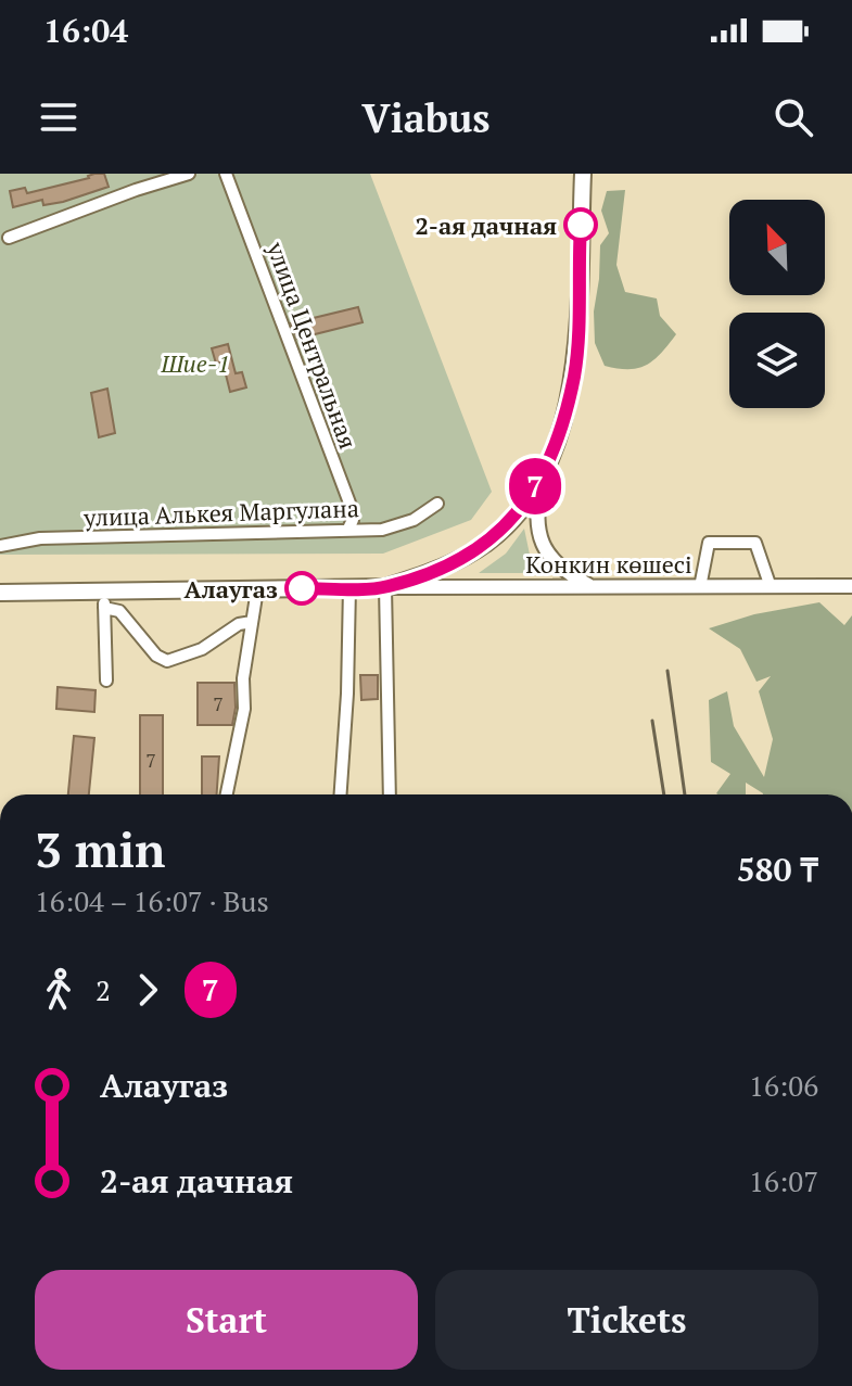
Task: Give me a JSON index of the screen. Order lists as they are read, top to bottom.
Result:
{
  "streets": {
    "highway": ["Конкин көшесі"],
    "street": ["улица Центральная", "улица Алькея Маргулана"]
  },
  "crossings": [
    ["улица Центральная", "улица Алькея Маргулана"]
  ],
  "parks": ["Шие-1"],
  "places": ["2-ая дачная", "Алаугаз"],
  "lines": ["bus line 7"],
  "house_numbers": ["7", "7"],
  "north": "top left",
  "page": {
    "status": "16:04",
    "header": "Viabus",
    "on_map": "7",
    "heading": ["3 min", "16:04 – 16:07 · Bus", "580 ₸"],
    "legs": ["2", "7"],
    "list": [
      {
        "name": "Алаугаз",
        "value": "16:06"
      },
      {
        "name": "2-ая дачная",
        "value": "16:07"
      }
    ],
    "buttons": ["Start", "Tickets"]
  }
}
